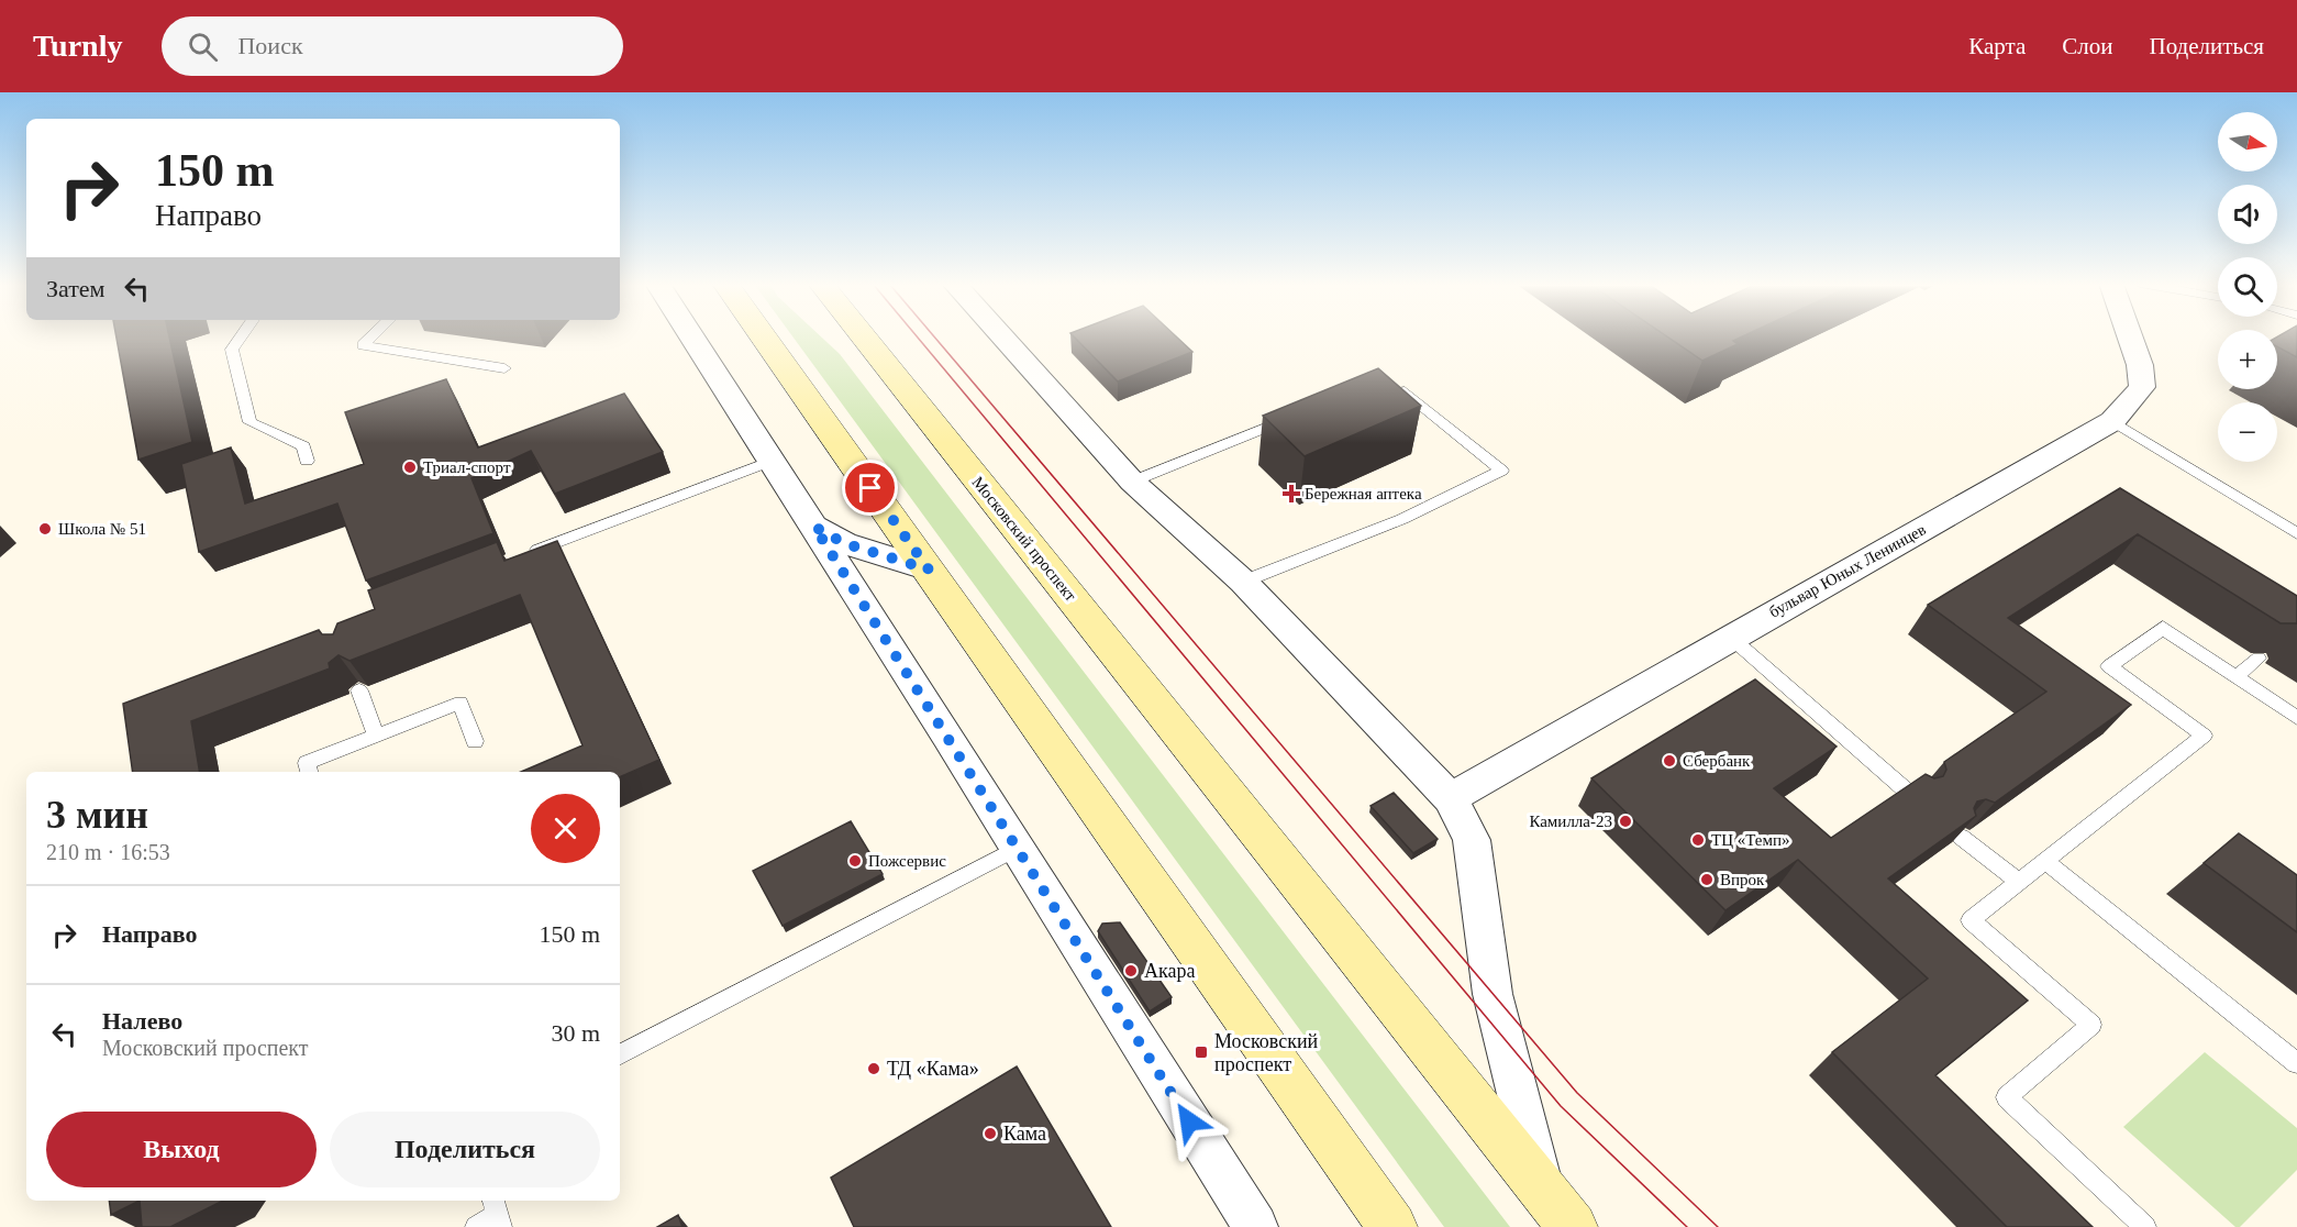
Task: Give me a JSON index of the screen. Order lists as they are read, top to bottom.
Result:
{
  "streets": {
    "main road": ["Московский проспект"],
    "street": ["бульвар Юных Ленинцев"]
  },
  "places": {
    "other": [
      "Триал-спорт",
      "Школа № 51",
      "Сбербанк",
      "Камилла-23",
      "ТЦ «Темп»",
      "Пожсервис",
      "Впрок",
      "Акара",
      "ТД «Кама»",
      "Кама"
    ],
    "health": ["Бережная аптека"],
    "transit": ["Московский проспект"]
  },
  "north": "right",
  "page": {
    "header": "Turnly",
    "search": "Поиск",
    "nav": ["Карта", "Слои", "Поделиться"],
    "map_buttons": ["+", "−"],
    "turn": ["150 m", "Направо"],
    "then": "Затем",
    "heading": ["3 мин", "210 m · 16:53"],
    "list": [
      {
        "name": "Направо",
        "value": "150 m"
      },
      {
        "name": "Налево",
        "note": "Московский проспект",
        "value": "30 m"
      }
    ],
    "buttons": ["Выход", "Поделиться"]
  }
}
